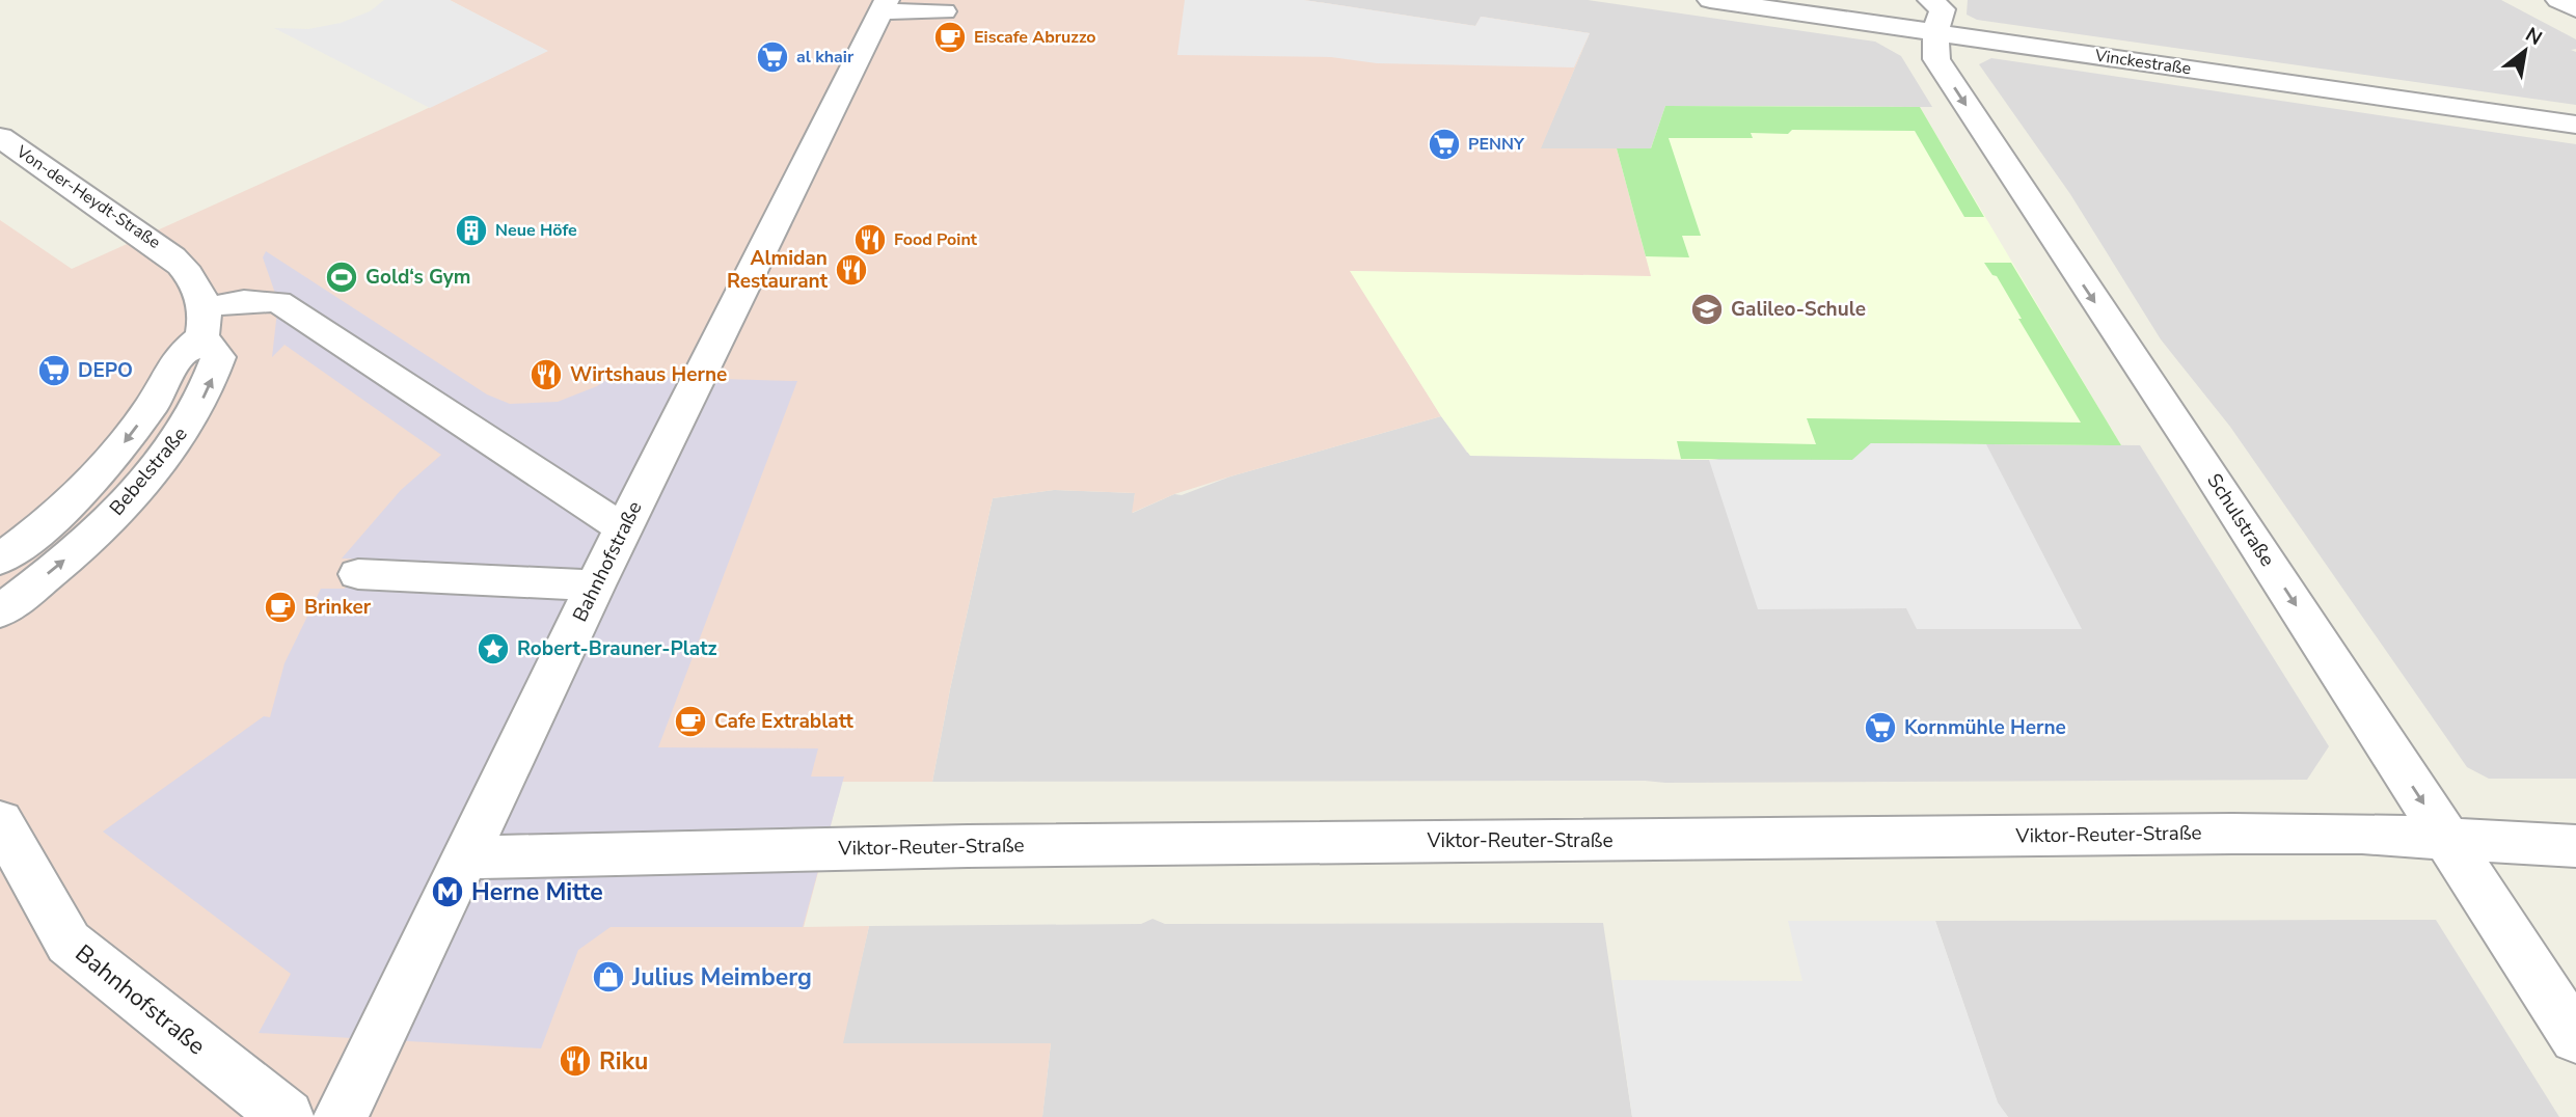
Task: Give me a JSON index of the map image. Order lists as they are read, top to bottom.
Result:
{
  "streets": {
    "street": [
      "Vinckestraße",
      "Von-der-Heydt-Straße",
      "Bebelstraße",
      "Schulstraße",
      "Bahnhofstraße",
      "Viktor-Reuter-Straße"
    ]
  },
  "crossings": [
    ["Vinckestraße", "Schulstraße"],
    ["Von-der-Heydt-Straße", "Bebelstraße"],
    ["Schulstraße", "Viktor-Reuter-Straße"],
    ["Bahnhofstraße", "Viktor-Reuter-Straße"]
  ],
  "one_way": ["Schulstraße"],
  "places": {
    "cafe": ["Eiscafe Abruzzo", "Brinker", "Cafe Extrablatt"],
    "supermarket": [
      "al khair",
      "PENNY",
      "DEPO",
      "Kornmühle Herne"
    ],
    "building": ["Neue Höfe"],
    "restaurant": [
      "Food Point",
      "Almidan Restaurant",
      "Wirtshaus Herne",
      "Riku"
    ],
    "sports": ["Gold‘s Gym"],
    "school or university": ["Galileo-Schule"],
    "place": ["Robert-Brauner-Platz"],
    "metro station": ["Herne Mitte"],
    "shop": ["Julius Meimberg"]
  },
  "north": "top right"
}
